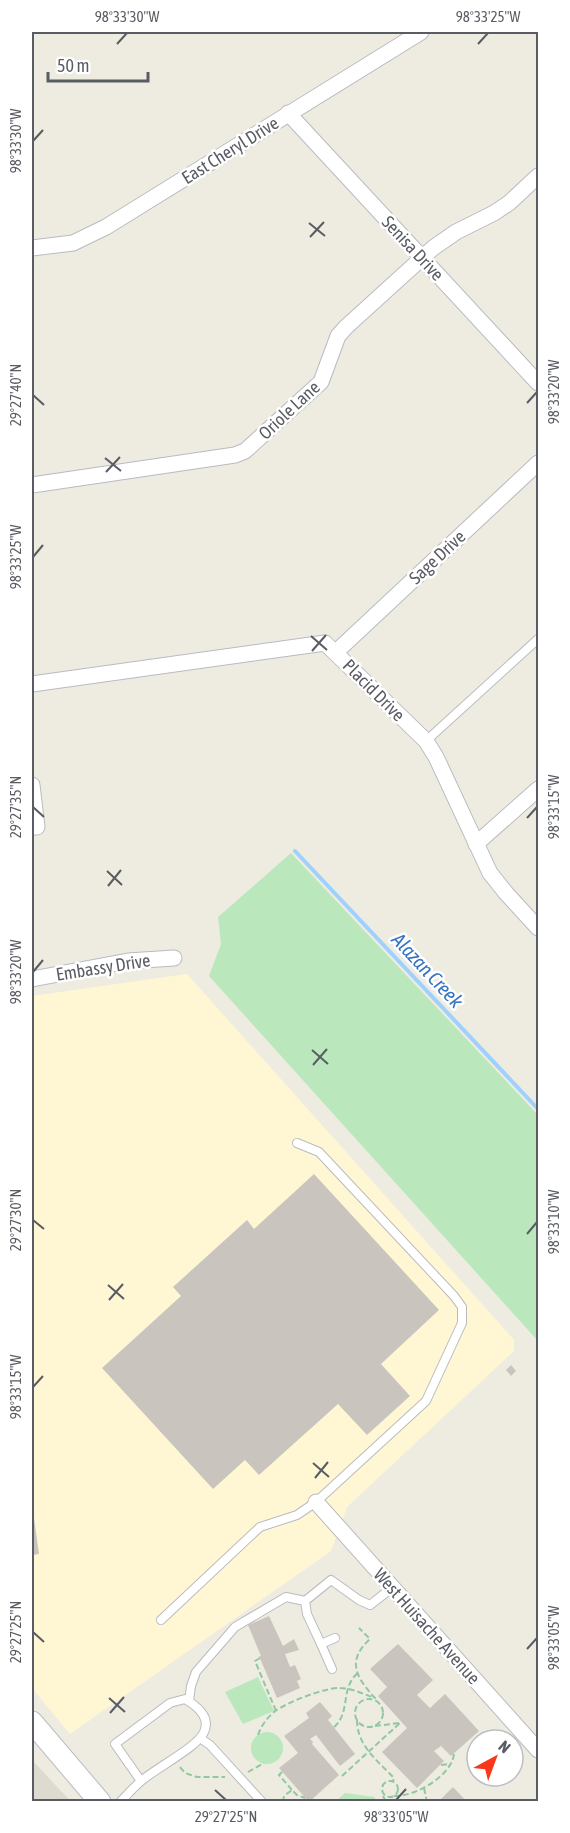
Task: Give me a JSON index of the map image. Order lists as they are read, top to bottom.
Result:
{
  "streets": {
    "street": [
      "East Cheryl Drive",
      "Senisa Drive",
      "Oriole Lane",
      "Sage Drive",
      "Placid Drive",
      "Embassy Drive",
      "West Huisache Avenue"
    ]
  },
  "crossings": [
    ["East Cheryl Drive", "Senisa Drive"],
    ["Senisa Drive", "Oriole Lane"],
    ["Sage Drive", "Placid Drive"]
  ],
  "water": ["Alazan Creek"],
  "scale_bar": "50 m",
  "north": "top right",
  "coordinates": [
    "98°33'30\"W",
    "98°33'25\"W",
    "98°33'20\"W",
    "29°27'40\"N",
    "98°33'15\"W",
    "29°27'35\"N",
    "29°27'30\"N",
    "98°33'10\"W",
    "29°27'25\"N",
    "98°33'05\"W"
  ]
}
